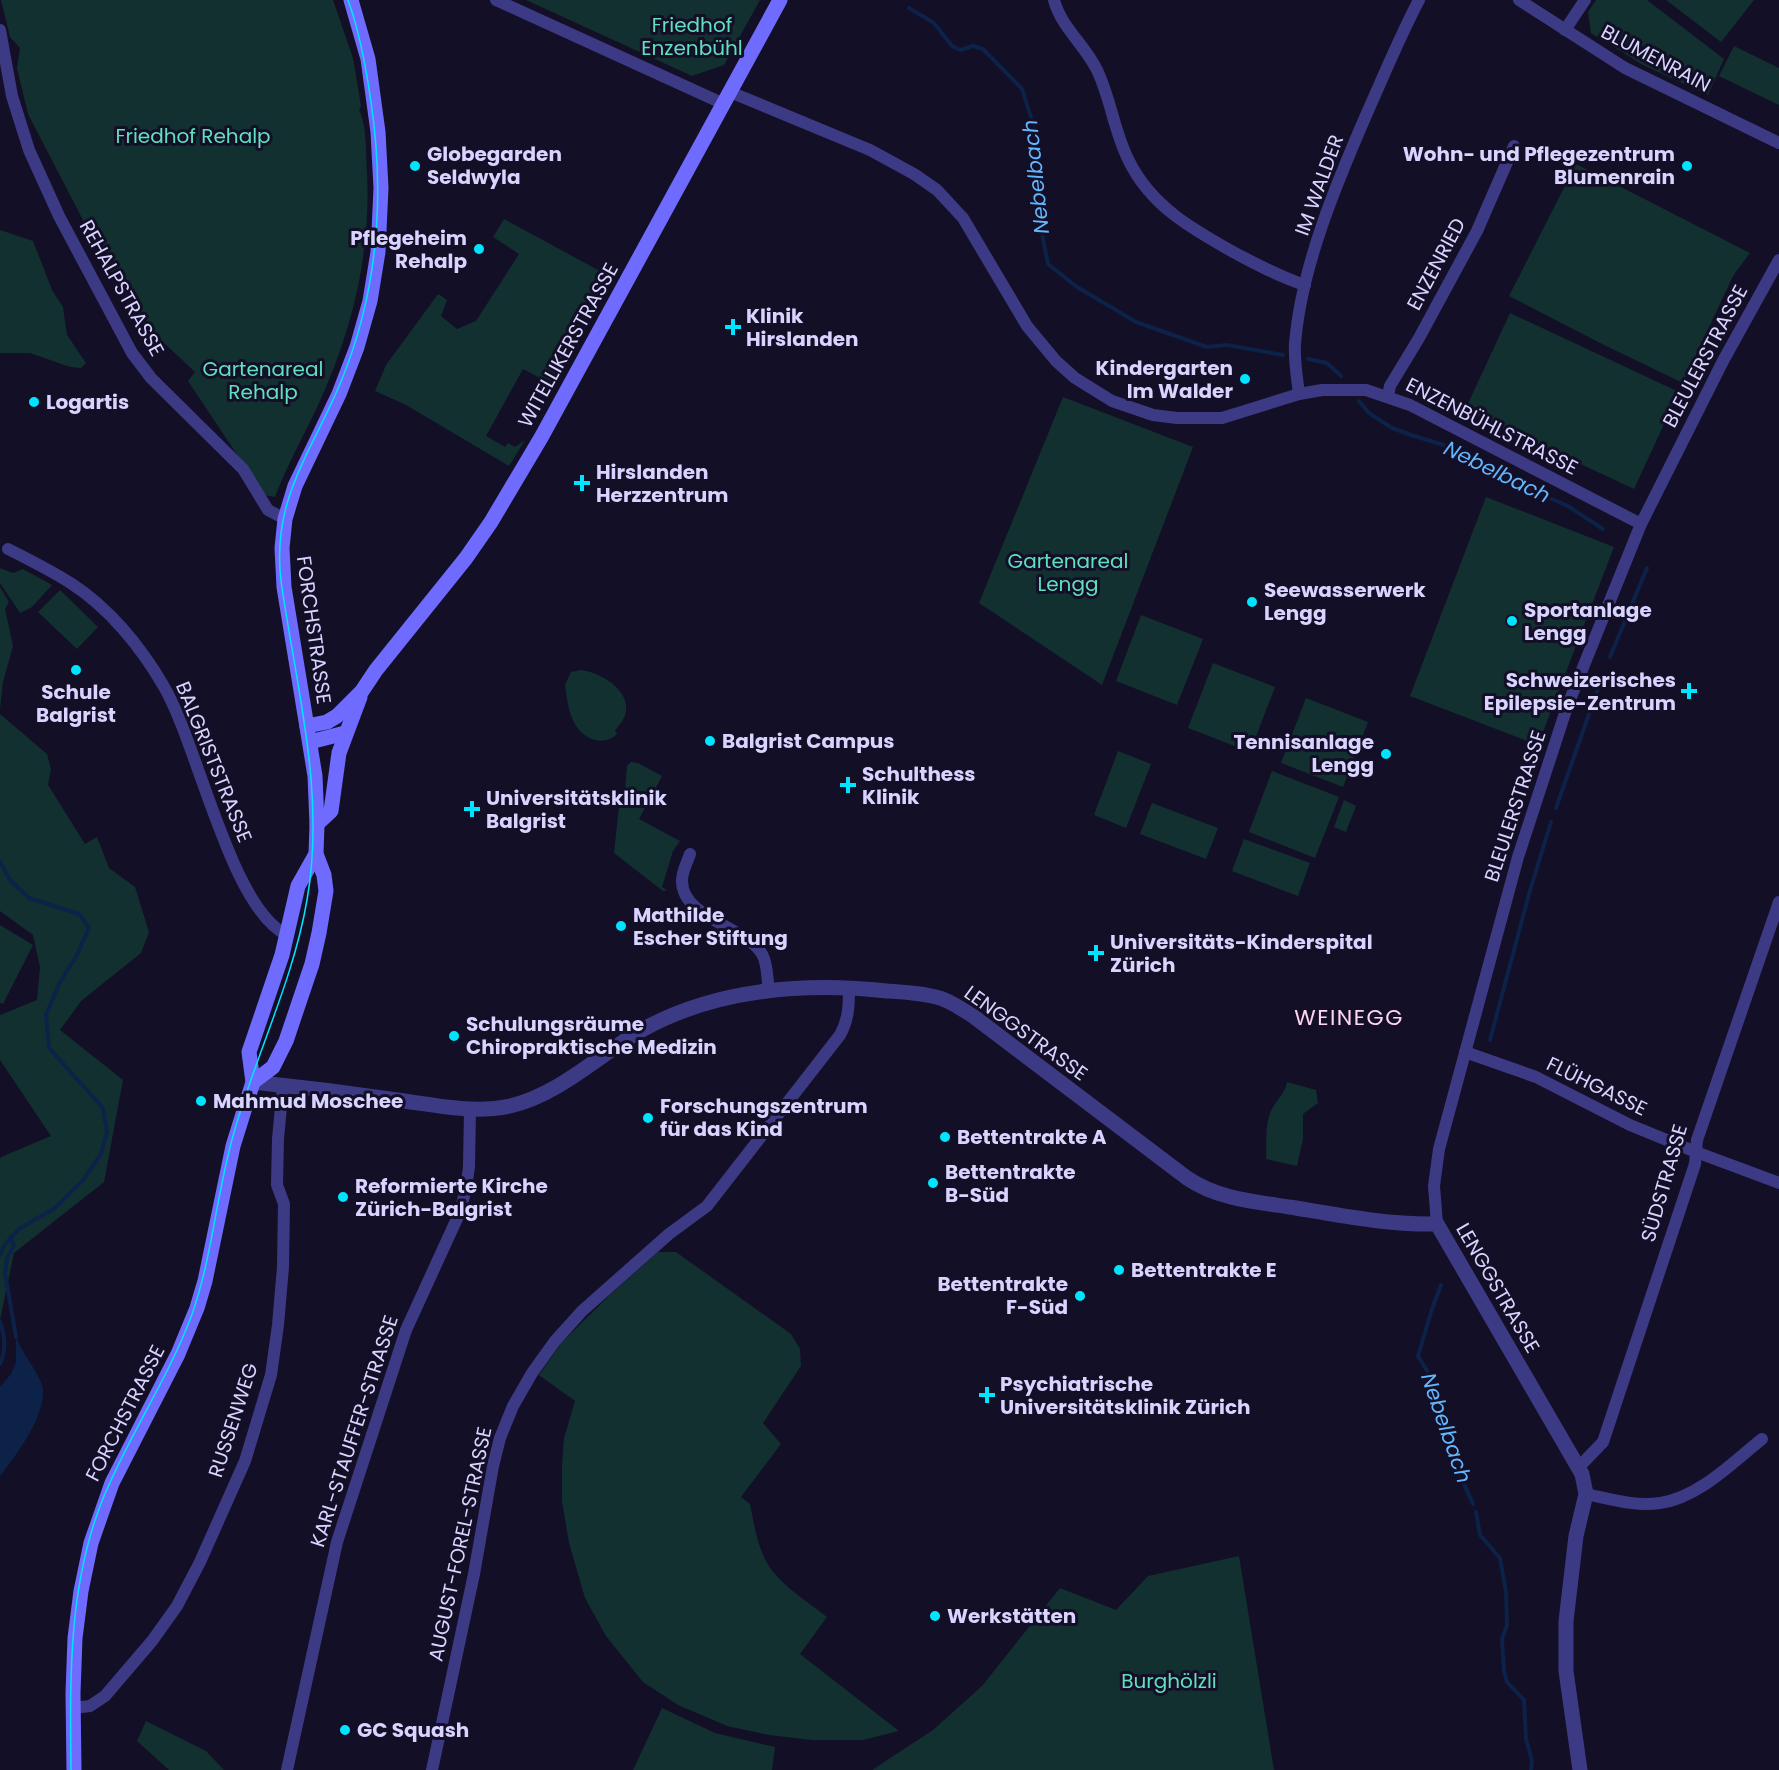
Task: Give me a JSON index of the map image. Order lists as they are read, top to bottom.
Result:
{
  "streets": {
    "main road": ["WITELLIKERSTRASSE", "FORCHSTRASSE"],
    "street": [
      "BLUMENRAIN",
      "IM WALDER",
      "ENZENRIED",
      "REHALPSTRASSE",
      "BLEULERSTRASSE",
      "ENZENBÜHLSTRASSE",
      "BALGRISTSTRASSE",
      "LENGGSTRASSE",
      "FLÜHGASSE",
      "SÜDSTRASSE",
      "RUSSENWEG",
      "KARL-STAUFFER-STRASSE",
      "AUGUST-FOREL-STRASSE"
    ]
  },
  "crossings": [
    ["IM WALDER", "ENZENBÜHLSTRASSE"],
    ["ENZENRIED", "ENZENBÜHLSTRASSE"],
    ["REHALPSTRASSE", "FORCHSTRASSE"],
    ["WITELLIKERSTRASSE", "ENZENBÜHLSTRASSE"],
    ["WITELLIKERSTRASSE", "FORCHSTRASSE"],
    ["BLEULERSTRASSE", "ENZENBÜHLSTRASSE"],
    ["BLEULERSTRASSE", "LENGGSTRASSE"],
    ["BLEULERSTRASSE", "FLÜHGASSE"],
    ["FORCHSTRASSE", "BALGRISTSTRASSE"],
    ["FORCHSTRASSE", "LENGGSTRASSE"],
    ["FORCHSTRASSE", "RUSSENWEG"],
    ["LENGGSTRASSE", "SÜDSTRASSE"],
    ["LENGGSTRASSE", "RUSSENWEG"],
    ["LENGGSTRASSE", "KARL-STAUFFER-STRASSE"],
    ["LENGGSTRASSE", "AUGUST-FOREL-STRASSE"],
    ["FLÜHGASSE", "SÜDSTRASSE"]
  ],
  "districts": ["WEINEGG"],
  "water": ["Nebelbach"],
  "parks": [
    "Friedhof Enzenbühl",
    "Friedhof Rehalp",
    "Gartenareal Rehalp",
    "Gartenareal Lengg",
    "Burghölzli"
  ],
  "places": {
    "other": [
      "Globegarden Seldwyla",
      "Wohn- und Pflegezentrum Blumenrain",
      "Pflegeheim Rehalp",
      "Kindergarten Im Walder",
      "Logartis",
      "Seewasserwerk Lengg",
      "Sportanlage Lengg",
      "Schule Balgrist",
      "Balgrist Campus",
      "Tennisanlage Lengg",
      "Mathilde Escher Stiftung",
      "Schulungsräume Chiropraktische Medizin",
      "Mahmud Moschee",
      "Forschungszentrum für das Kind",
      "Bettentrakte A",
      "Bettentrakte B-Süd",
      "Reformierte Kirche Zürich-Balgrist",
      "Bettentrakte E",
      "Bettentrakte F-Süd",
      "Werkstätten",
      "GC Squash"
    ],
    "health": [
      "Klinik Hirslanden",
      "Hirslanden Herzzentrum",
      "Schweizerisches Epilepsie-Zentrum",
      "Schulthess Klinik",
      "Universitätsklinik Balgrist",
      "Universitäts-Kinderspital Zürich",
      "Psychiatrische Universitätsklinik Zürich"
    ]
  }
}
